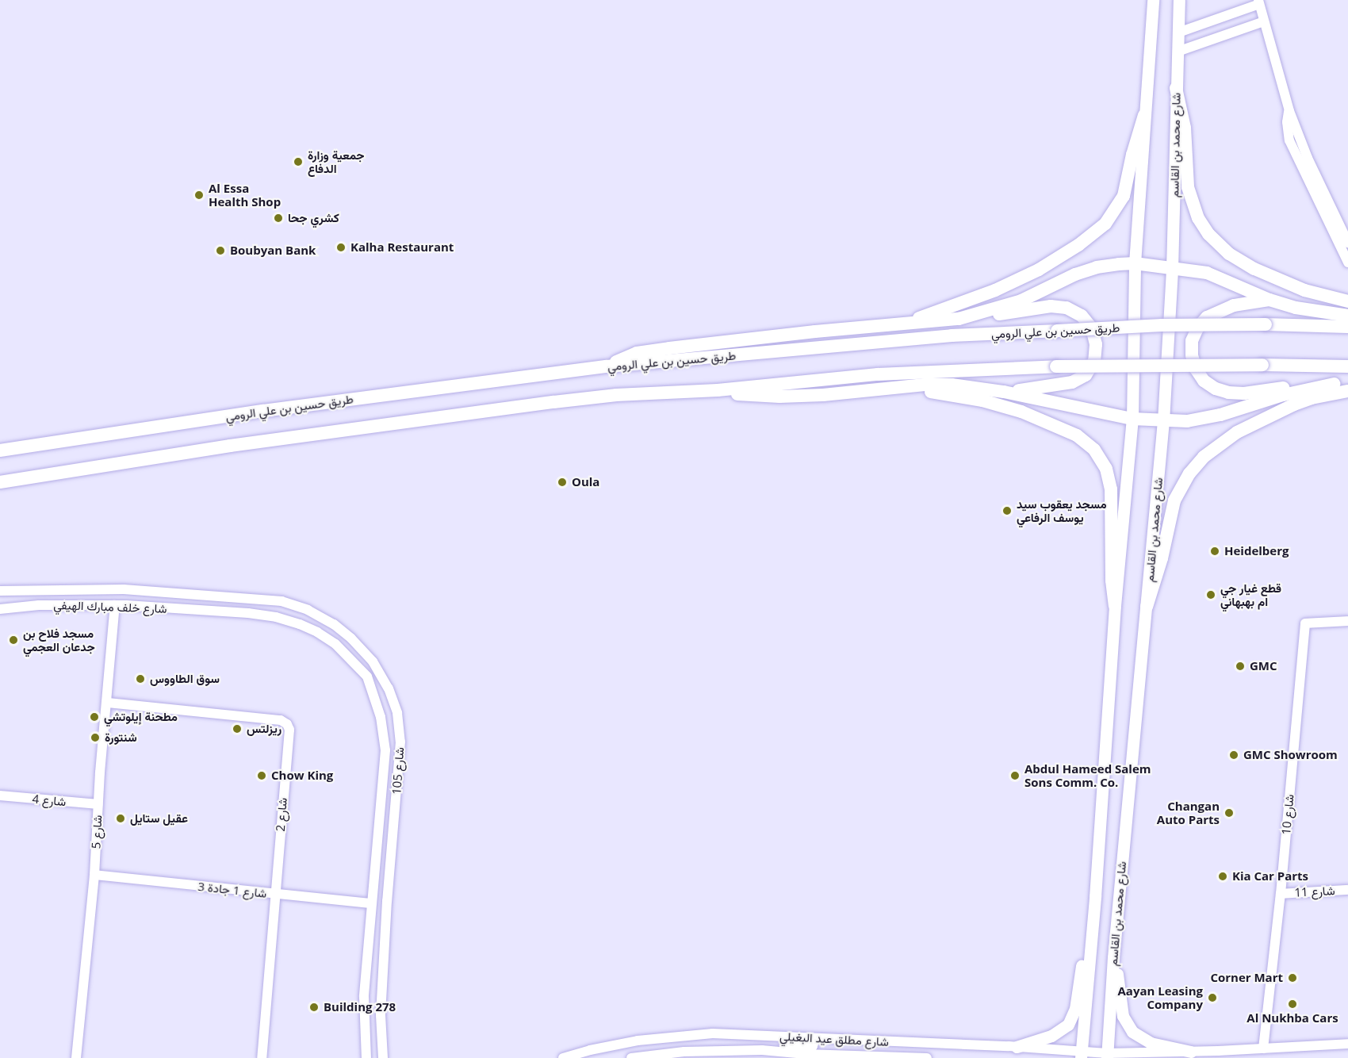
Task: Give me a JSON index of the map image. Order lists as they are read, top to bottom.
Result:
{
  "streets": {
    "highway": ["طريق حسين بن علي الرومي"],
    "main road": ["شارع محمد بن القاسم"],
    "street": [
      "شارع خلف مبارك الهيفي",
      "شارع 105",
      "شارع 4",
      "شارع 2",
      "شارع 10",
      "شارع 5",
      "شارع 1 جادة 3",
      "شارع 11",
      "شارع مطلق عيد البغيلي"
    ]
  },
  "crossings": [
    ["شارع محمد بن القاسم", "شارع مطلق عيد البغيلي"],
    ["شارع خلف مبارك الهيفي", "شارع 105"],
    ["شارع خلف مبارك الهيفي", "شارع 5"],
    ["شارع 105", "شارع 1 جادة 3"],
    ["شارع 4", "شارع 5"],
    ["شارع 2", "شارع 5"],
    ["شارع 2", "شارع 1 جادة 3"],
    ["شارع 10", "شارع 11"],
    ["شارع 10", "شارع مطلق عيد البغيلي"],
    ["شارع 5", "شارع 1 جادة 3"]
  ],
  "places": [
    "جمعية وزارة الدفاع",
    "Al Essa Health Shop",
    "كشري جحا",
    "Kalha Restaurant",
    "Boubyan Bank",
    "Oula",
    "مسجد يعقوب سيد يوسف الرفاعي",
    "Heidelberg",
    "قطع غيار جي ام بهبهاني",
    "مسجد فلاح بن جدعان العجمي",
    "GMC",
    "سوق الطاووس",
    "مطحنة إيلوتشي",
    "ريزلتس",
    "شنتورة",
    "GMC Showroom",
    "Chow King",
    "Abdul Hameed Salem Sons Comm. Co.",
    "Changan Auto Parts",
    "عقيل ستايل",
    "Kia Car Parts",
    "Corner Mart",
    "Aayan Leasing Company",
    "Al Nukhba Cars",
    "Building 278"
  ]
}
